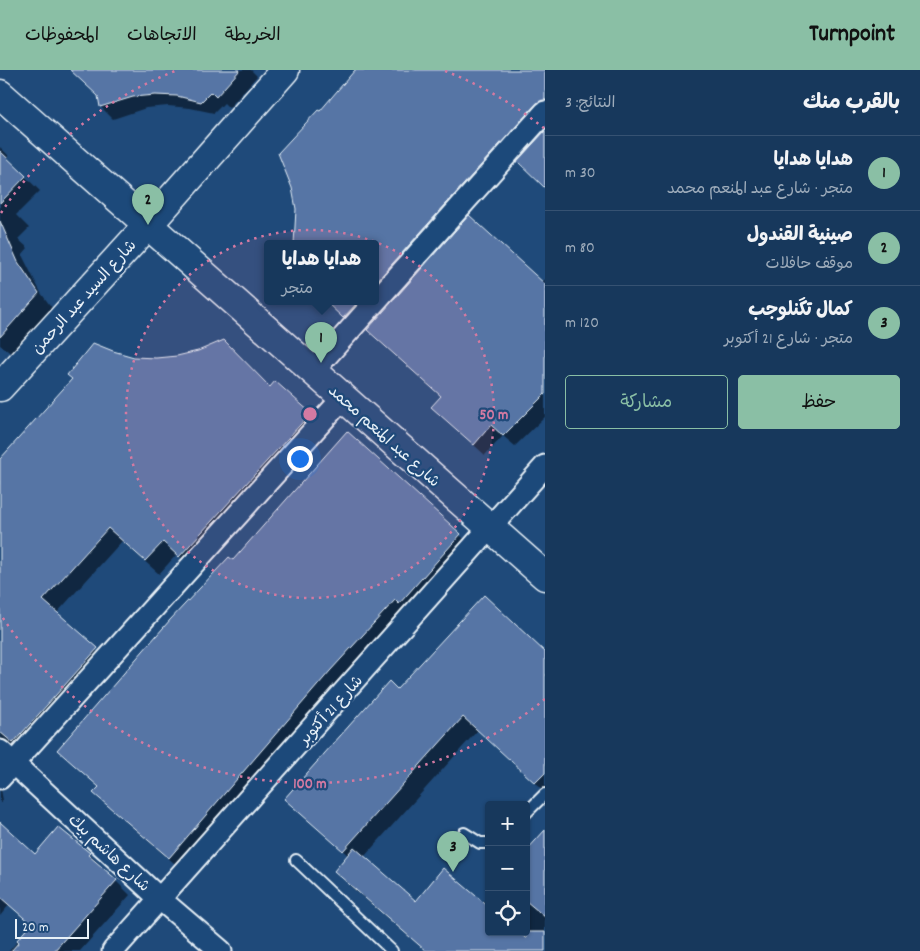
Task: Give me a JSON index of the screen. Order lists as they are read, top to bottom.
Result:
{
  "streets": {
    "street": [
      "شارع السيد عبد الرحمن",
      "شارع عبد المنعم محمد",
      "شارع 21 أكتوبر",
      "شارع هاشم بيك"
    ]
  },
  "crossings": [
    ["شارع السيد عبد الرحمن", "شارع عبد المنعم محمد"],
    ["شارع عبد المنعم محمد", "شارع 21 أكتوبر"],
    ["شارع 21 أكتوبر", "شارع هاشم بيك"]
  ],
  "scale_bar": "20 m",
  "page": {
    "header": "Turnpoint",
    "nav": ["الخريطة", "الاتجاهات", "المحفوظات"],
    "heading": ["بالقرب منك", "النتائج: 3"],
    "list": [
      {
        "mark": "1",
        "name": "هدايا هدايا",
        "note": "متجر · شارع عبد المنعم محمد",
        "value": "30 m"
      },
      {
        "mark": "2",
        "name": "صينية القندول",
        "note": "موقف حافلات",
        "value": "80 m"
      },
      {
        "mark": "3",
        "name": "كمال تگنلوجب",
        "note": "متجر · شارع 21 أكتوبر",
        "value": "120 m"
      }
    ],
    "pins": ["2", "1", "3"],
    "popup": ["هدايا هدايا", "متجر"],
    "buttons": ["حفظ", "مشاركة"],
    "map_buttons": ["+", "−"],
    "scale": "20 m"
  },
  "rings": ["50 m", "100 m"]
}
